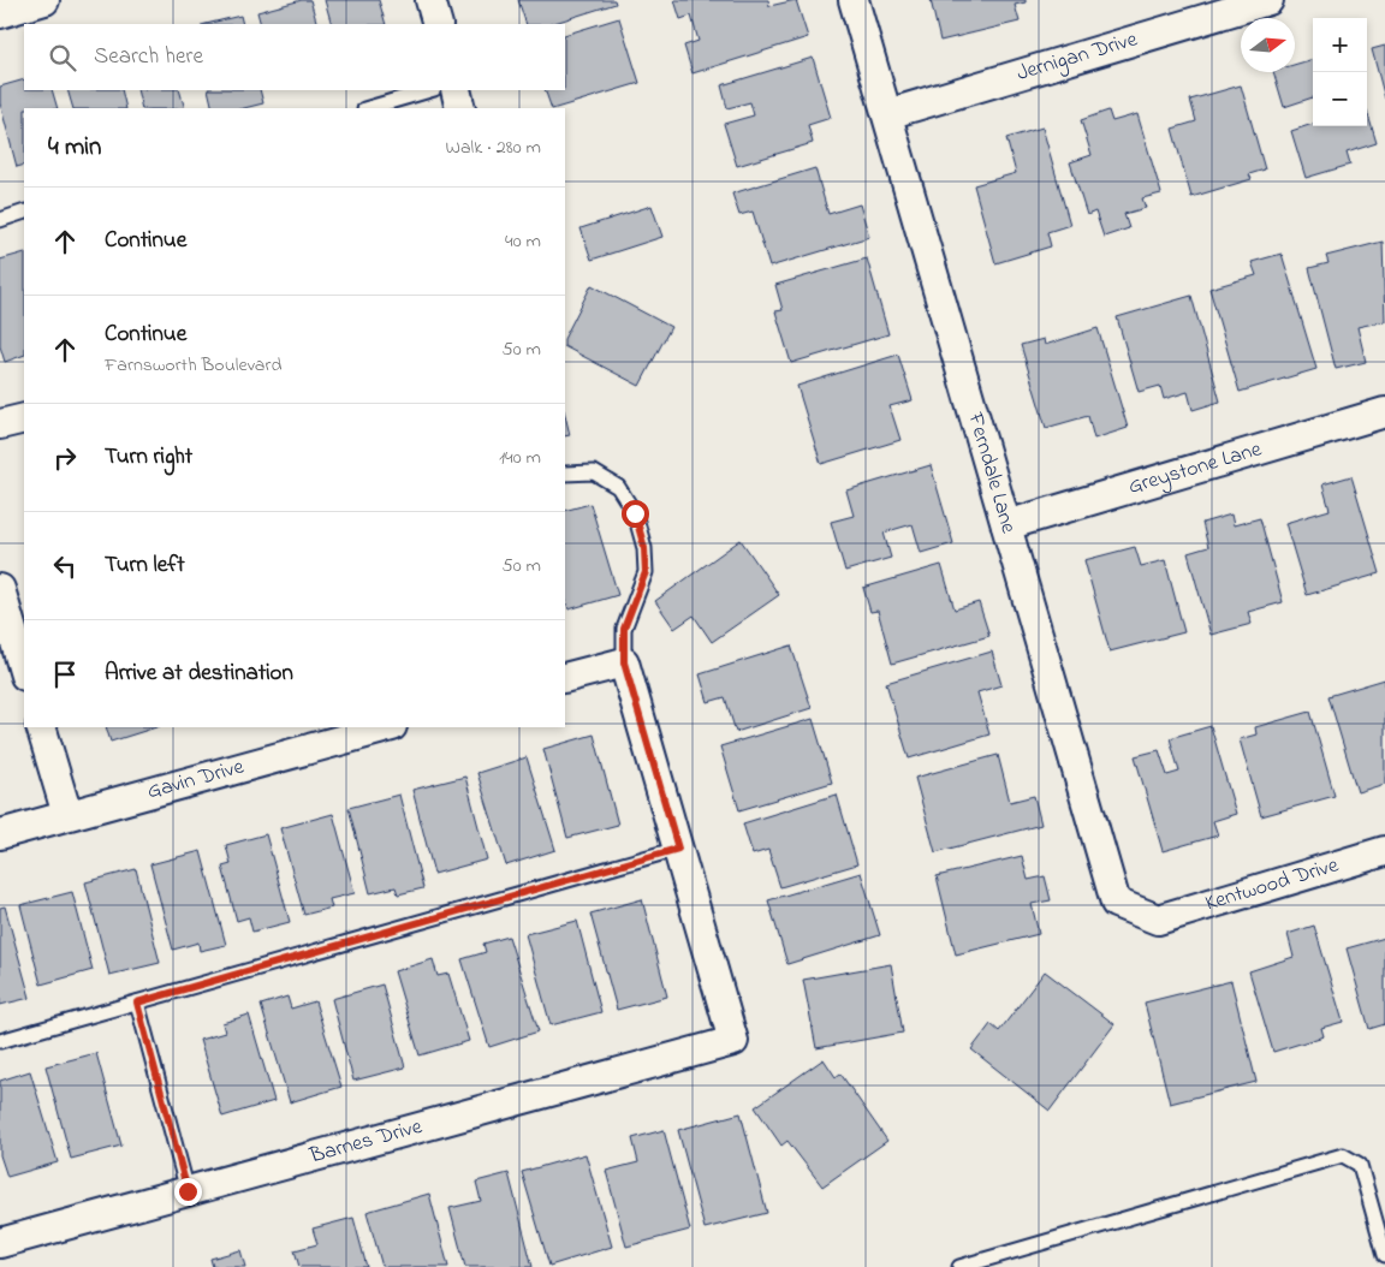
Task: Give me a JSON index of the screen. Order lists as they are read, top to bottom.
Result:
{
  "streets": {
    "street": [
      "Jernigan Drive",
      "Greystone Lane",
      "Ferndale Lane",
      "Gavin Drive",
      "Kentwood Drive",
      "Barnes Drive"
    ]
  },
  "crossings": [
    ["Jernigan Drive", "Ferndale Lane"],
    ["Greystone Lane", "Ferndale Lane"],
    ["Ferndale Lane", "Kentwood Drive"]
  ],
  "north": "right",
  "page": {
    "map_buttons": ["+", "−"],
    "search": "Search here",
    "heading": ["4 min", "Walk · 280 m"],
    "list": [
      ["Continue", "40 m"],
      ["Continue", "Farnsworth Boulevard", "50 m"],
      ["Turn right", "140 m"],
      ["Turn left", "50 m"],
      "Arrive at destination"
    ]
  }
}
